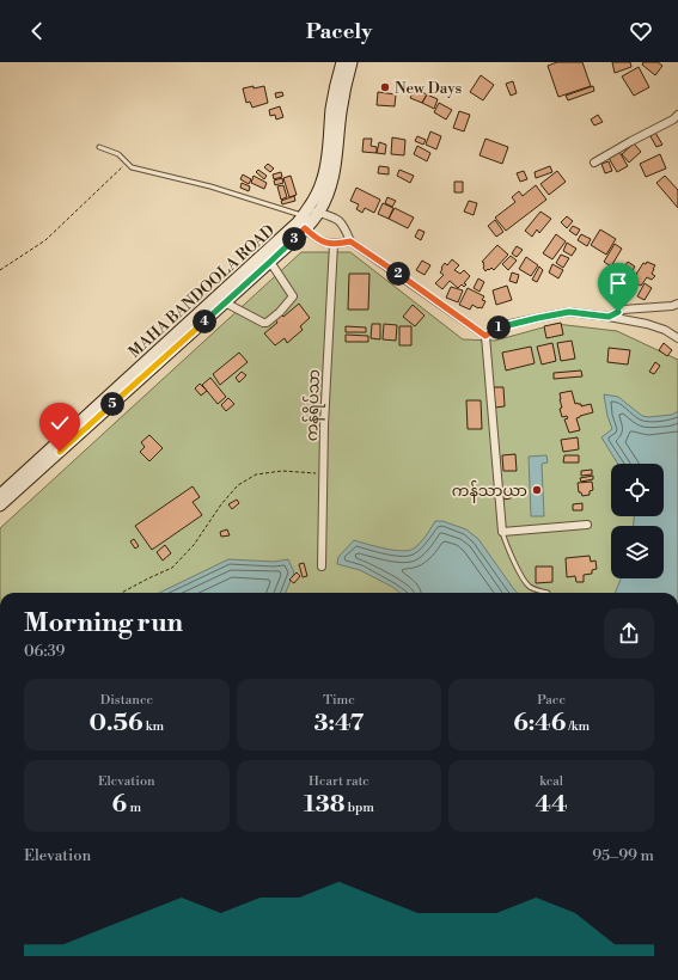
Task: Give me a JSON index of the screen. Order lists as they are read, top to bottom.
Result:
{
  "streets": {
    "main road": ["MAHA BANDOOLA ROAD"],
    "street": ["ကန်ရိပ်သာ"]
  },
  "places": ["New Days", "ကန်သာယာ"],
  "page": {
    "header": "Pacely",
    "pins": [
      "3",
      "2",
      "4",
      "1",
      "5"
    ],
    "heading": ["Morning run", "06:39"],
    "stats": [
      ["Distance", "0.56 km"],
      ["Time", "3:47"],
      ["Pace", "6:46 /km"],
      ["Elevation", "6 m"],
      ["Heart rate", "138 bpm"],
      ["kcal", "44"]
    ],
    "chart": ["Elevation", "95–99 m"]
  }
}
